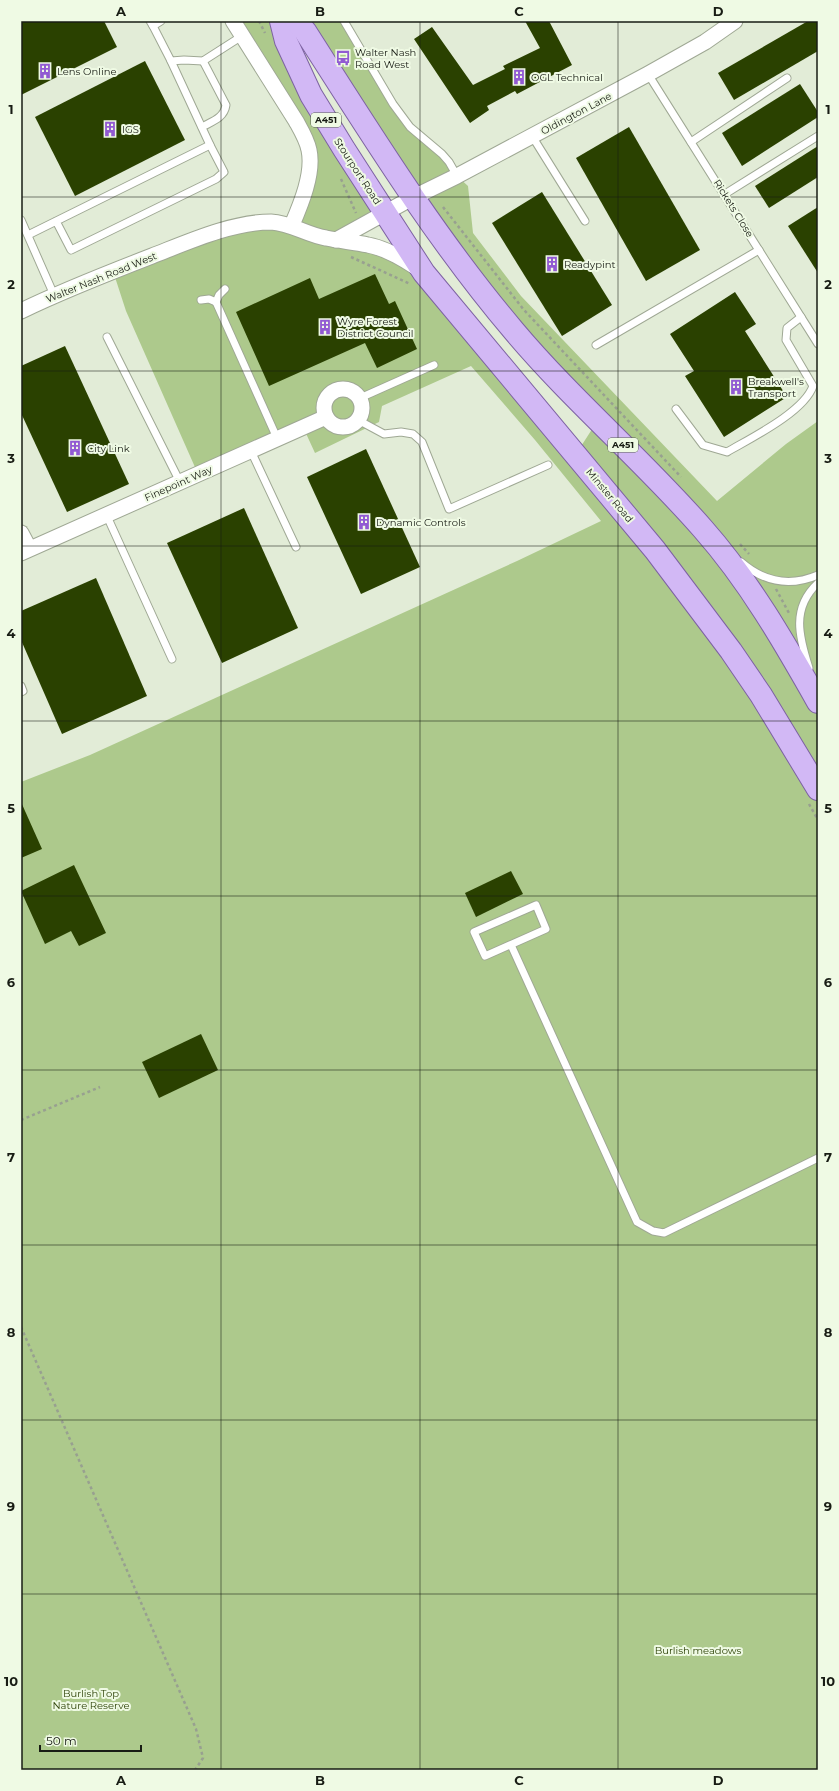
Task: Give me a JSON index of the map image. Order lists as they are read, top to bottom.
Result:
{
  "streets": {
    "main road": ["A451", "Stourport Road", "Minster Road"],
    "street": ["Oldington Lane", "Walter Nash Road West", "Finepoint Way"],
    "lane": ["Rickets Close"]
  },
  "crossings": [
    ["Oldington Lane", "A451"],
    ["Oldington Lane", "Stourport Road"],
    ["Oldington Lane", "Rickets Close"],
    ["Oldington Lane", "Minster Road"],
    ["Stourport Road", "Minster Road"],
    ["Walter Nash Road West", "Minster Road"]
  ],
  "parks": ["Burlish meadows", "Burlish Top Nature Reserve"],
  "places": {
    "bus stop": ["Walter Nash Road West"],
    "building": [
      "Lens Online",
      "OGL Technical",
      "IGS",
      "Readypint",
      "Wyre Forest District Council",
      "Breakwell's Transport",
      "City Link",
      "Dynamic Controls"
    ]
  },
  "scale_bar": "50 m",
  "grid": {
    "columns": [
      "A",
      "B",
      "C",
      "D"
    ],
    "rows": [
      "1",
      "2",
      "3",
      "4",
      "5",
      "6",
      "7",
      "8",
      "9",
      "10"
    ]
  }
}
